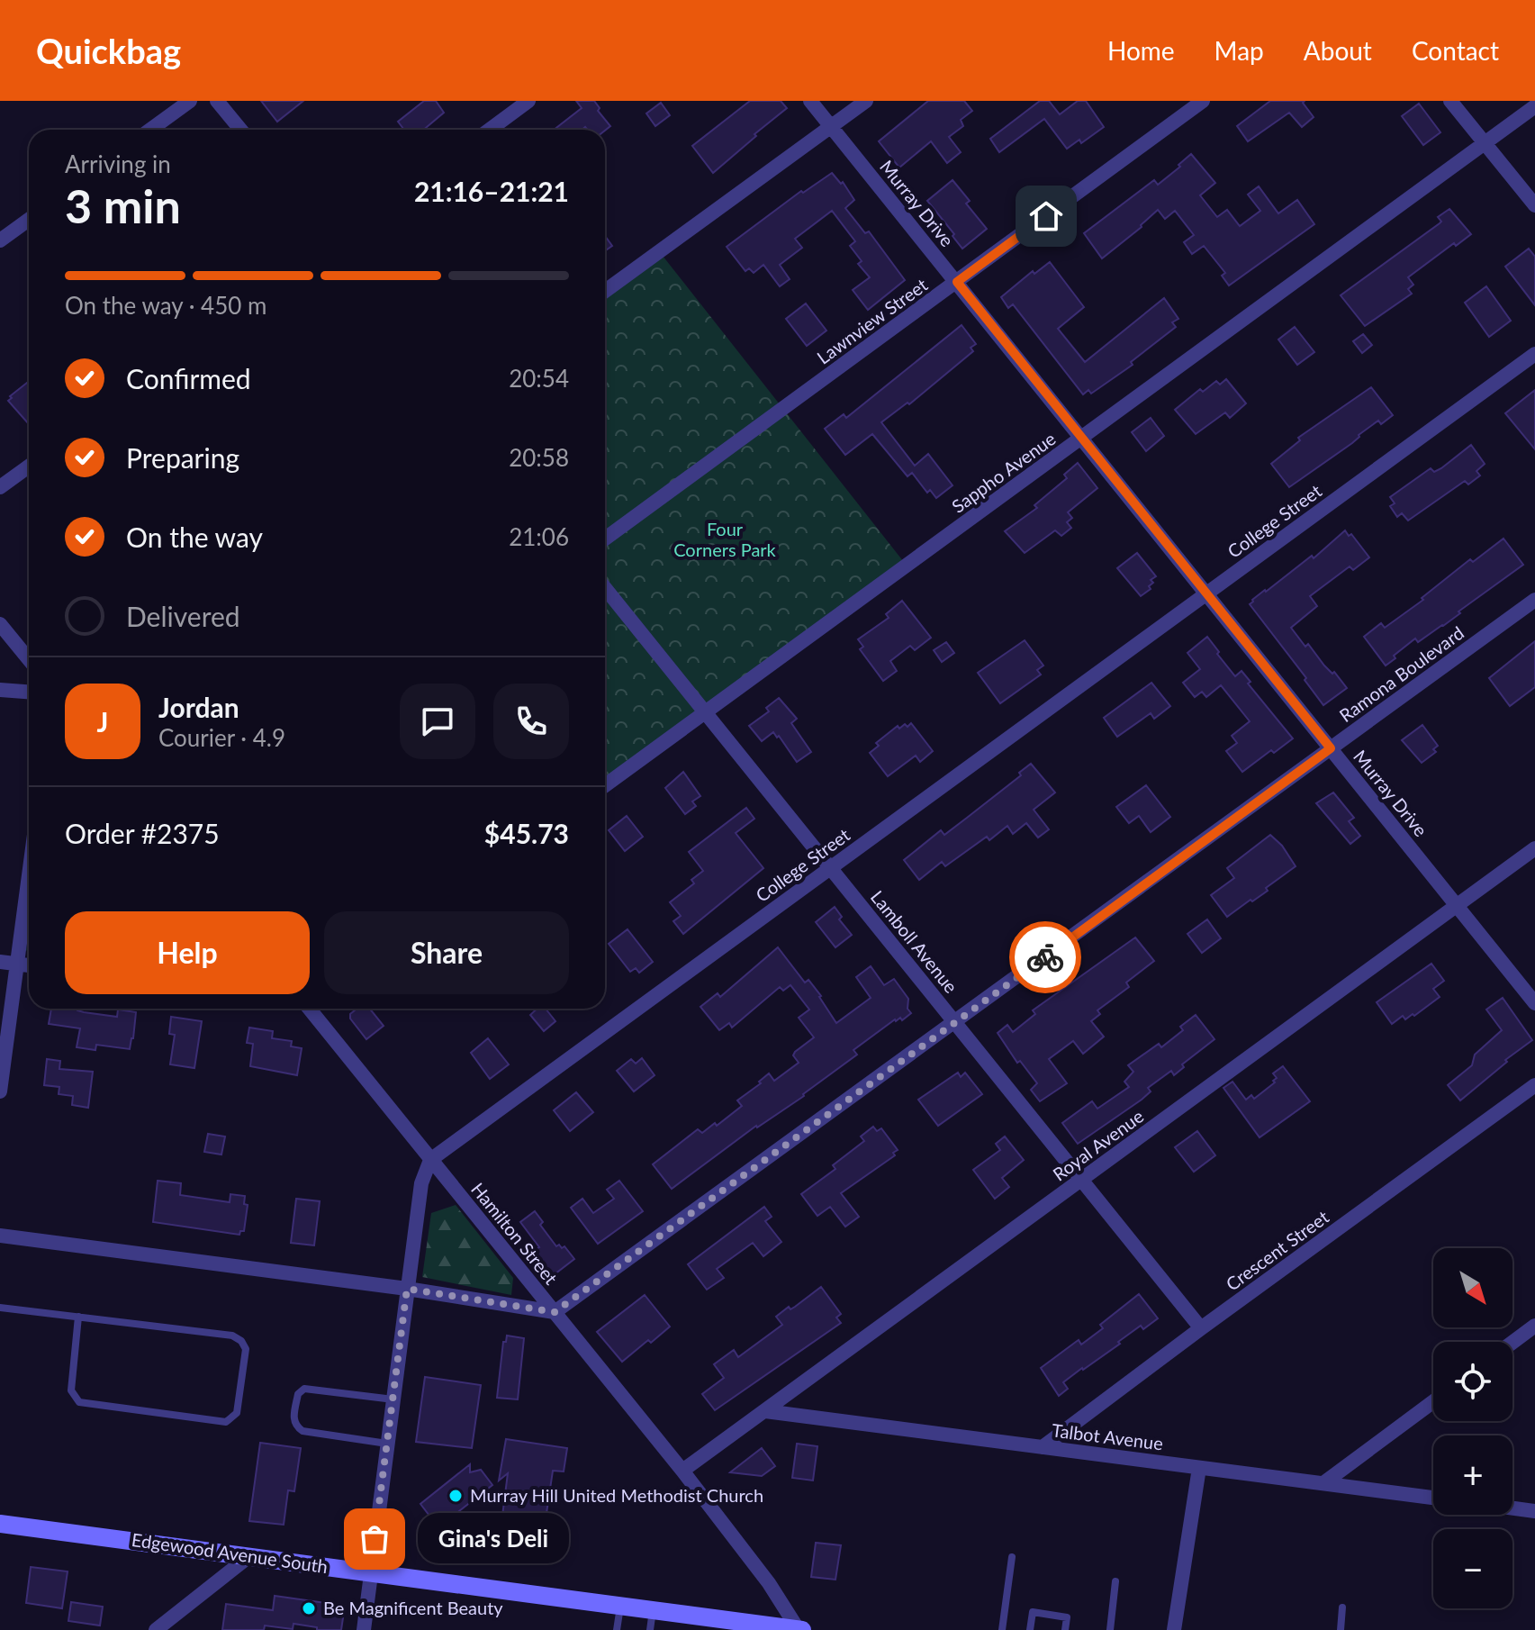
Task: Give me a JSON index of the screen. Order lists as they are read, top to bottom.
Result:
{
  "streets": {
    "main road": ["Edgewood Avenue South"],
    "street": [
      "Murray Drive",
      "Lawnview Street",
      "Sappho Avenue",
      "College Street",
      "Ramona Boulevard",
      "Lamboll Avenue",
      "Royal Avenue",
      "Hamilton Street",
      "Crescent Street",
      "Talbot Avenue"
    ]
  },
  "crossings": [
    ["Murray Drive", "Lawnview Street"],
    ["Murray Drive", "Sappho Avenue"],
    ["Murray Drive", "College Street"],
    ["Murray Drive", "Ramona Boulevard"],
    ["Murray Drive", "Royal Avenue"],
    ["Sappho Avenue", "Lamboll Avenue"],
    ["College Street", "Lamboll Avenue"],
    ["College Street", "Hamilton Street"],
    ["Ramona Boulevard", "Lamboll Avenue"],
    ["Ramona Boulevard", "Hamilton Street"],
    ["Lamboll Avenue", "Royal Avenue"],
    ["Lamboll Avenue", "Crescent Street"],
    ["Royal Avenue", "Hamilton Street"],
    ["Royal Avenue", "Talbot Avenue"],
    ["Hamilton Street", "Edgewood Avenue South"],
    ["Crescent Street", "Talbot Avenue"]
  ],
  "parks": ["Four Corners Park"],
  "places": ["Murray Hill United Methodist Church", "Gina's Deli", "Be Magnificent Beauty"],
  "north": "bottom right",
  "page": {
    "header": "Quickbag",
    "nav": [
      "Home",
      "Map",
      "About",
      "Contact"
    ],
    "heading": ["3 min", "Arriving in", "21:16–21:21"],
    "panel": [
      "Jordan",
      "Courier · 4.9",
      "Order #2375",
      "$45.73"
    ],
    "bar": "On the way · 450 m",
    "list": [
      ["Confirmed", "20:54"],
      ["Preparing", "20:58"],
      ["On the way", "21:06"],
      "Delivered"
    ],
    "round": "J",
    "buttons": ["Help", "Share"],
    "map_buttons": ["+", "−"],
    "bubble": "Gina's Deli"
  }
}
